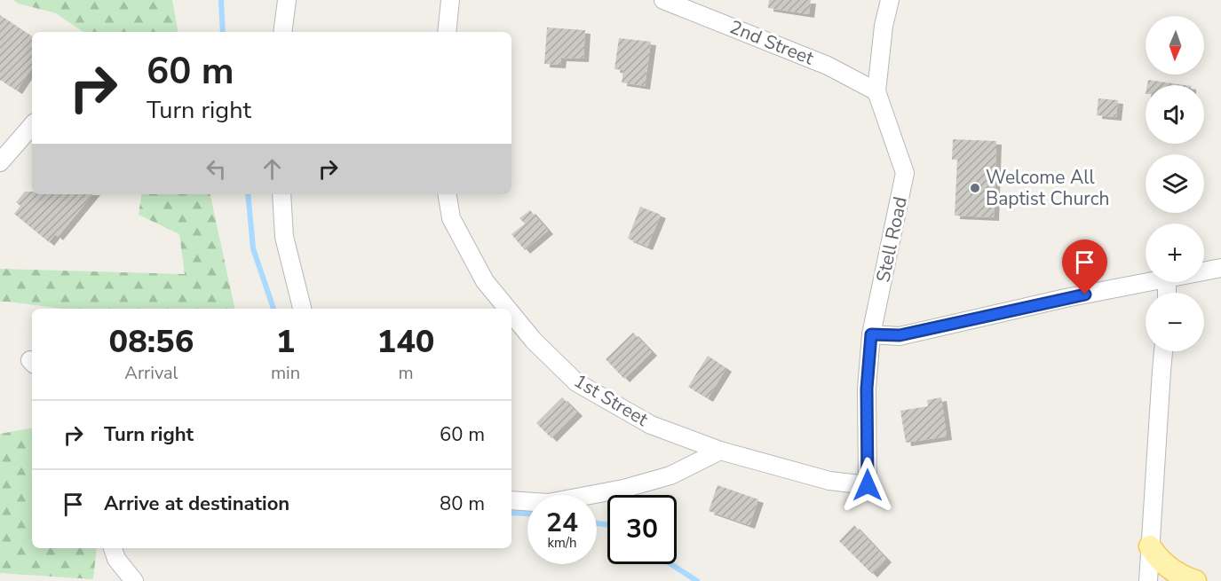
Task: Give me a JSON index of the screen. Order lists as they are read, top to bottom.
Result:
{
  "streets": {
    "street": ["2nd Street", "Stell Road", "1st Street"]
  },
  "crossings": [
    ["2nd Street", "Stell Road"],
    ["Stell Road", "1st Street"]
  ],
  "places": ["Welcome All Baptist Church"],
  "north": "bottom",
  "page": {
    "map_buttons": ["+", "−"],
    "turn": ["60 m", "Turn right"],
    "eta": [
      "08:56",
      "Arrival",
      "1",
      "min",
      "140",
      "m"
    ],
    "list": [
      {
        "name": "Turn right",
        "value": "60 m"
      },
      {
        "name": "Arrive at destination",
        "value": "80 m"
      }
    ],
    "speed": "24 km/h",
    "limit": "30"
  }
}
